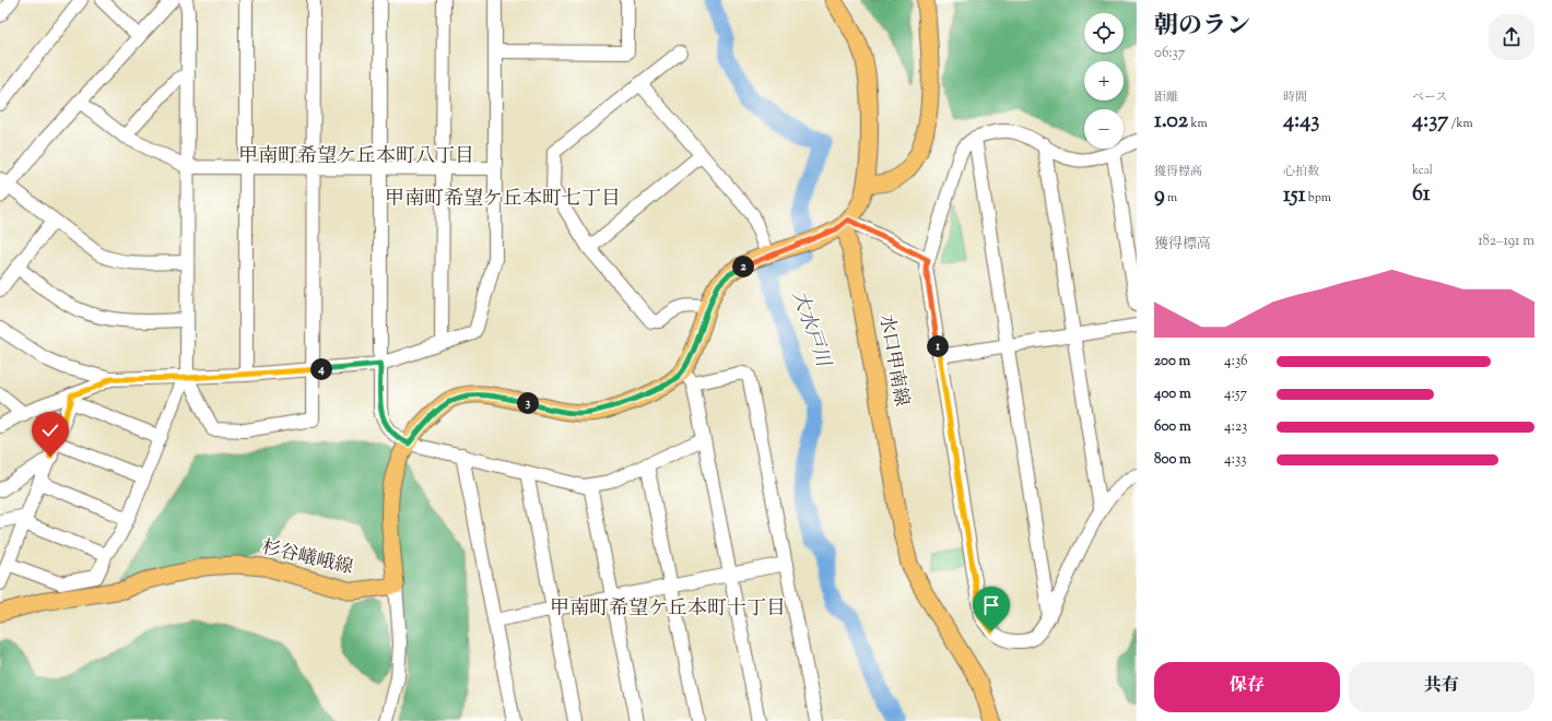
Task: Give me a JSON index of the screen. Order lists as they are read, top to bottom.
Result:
{
  "streets": {
    "main road": ["水口甲南線", "杉谷嶬峨線"]
  },
  "districts": ["甲南町希望ケ丘本町八丁目", "甲南町希望ケ丘本町七丁目", "甲南町希望ケ丘本町十丁目"],
  "water": ["大水戸川"],
  "page": {
    "heading": ["朝のラン", "06:37"],
    "map_buttons": ["+", "−"],
    "stats": [
      ["距離", "1.02 km"],
      ["時間", "4:43"],
      ["ペース", "4:37 /km"],
      ["獲得標高", "9 m"],
      ["心拍数", "151 bpm"],
      ["kcal", "61"]
    ],
    "chart": ["獲得標高", "182–191 m"],
    "pins": [
      "2",
      "1",
      "4",
      "3"
    ],
    "list": [
      {
        "name": "200 m",
        "note": "4:36"
      },
      {
        "name": "400 m",
        "note": "4:57"
      },
      {
        "name": "600 m",
        "note": "4:23"
      },
      {
        "name": "800 m",
        "note": "4:33"
      }
    ],
    "buttons": ["保存", "共有"]
  }
}
